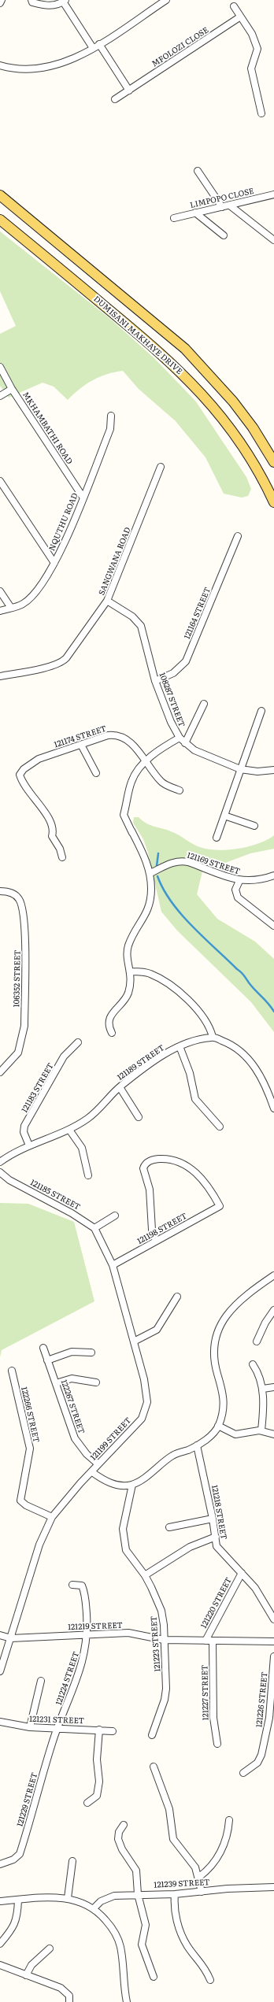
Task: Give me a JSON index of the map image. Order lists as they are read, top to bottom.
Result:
{
  "streets": {
    "main road": ["DUMISANI MAKHAYE DRIVE"],
    "street": [
      "MFOLOZI CLOSE",
      "LIMPOPO CLOSE",
      "MKHAMBATHI ROAD",
      "NQUTHU ROAD",
      "SANGWANA ROAD",
      "121164 STREET",
      "108287 STREET",
      "121174 STREET",
      "121169 STREET",
      "106352 STREET",
      "121189 STREET",
      "121183 STREET",
      "121185 STREET",
      "121198 STREET",
      "122267 STREET",
      "122266 STREET",
      "121199 STREET",
      "121218 STREET",
      "121220 STREET",
      "121219 STREET",
      "121223 STREET",
      "121224 STREET",
      "121227 STREET",
      "121226 STREET",
      "121231 STREET",
      "121229 STREET",
      "121239 STREET"
    ]
  },
  "crossings": [
    ["MKHAMBATHI ROAD", "NQUTHU ROAD"],
    ["SANGWANA ROAD", "108287 STREET"],
    ["121164 STREET", "108287 STREET"],
    ["121189 STREET", "121183 STREET"],
    ["121185 STREET", "121199 STREET"],
    ["121198 STREET", "121199 STREET"],
    ["122267 STREET", "121199 STREET"],
    ["122266 STREET", "121199 STREET"],
    ["121199 STREET", "121219 STREET"],
    ["121218 STREET", "121220 STREET"],
    ["121220 STREET", "121219 STREET"],
    ["121219 STREET", "121223 STREET"],
    ["121219 STREET", "121224 STREET"],
    ["121219 STREET", "121227 STREET"],
    ["121224 STREET", "121231 STREET"],
    ["121224 STREET", "121229 STREET"],
    ["121231 STREET", "121229 STREET"]
  ]
}
